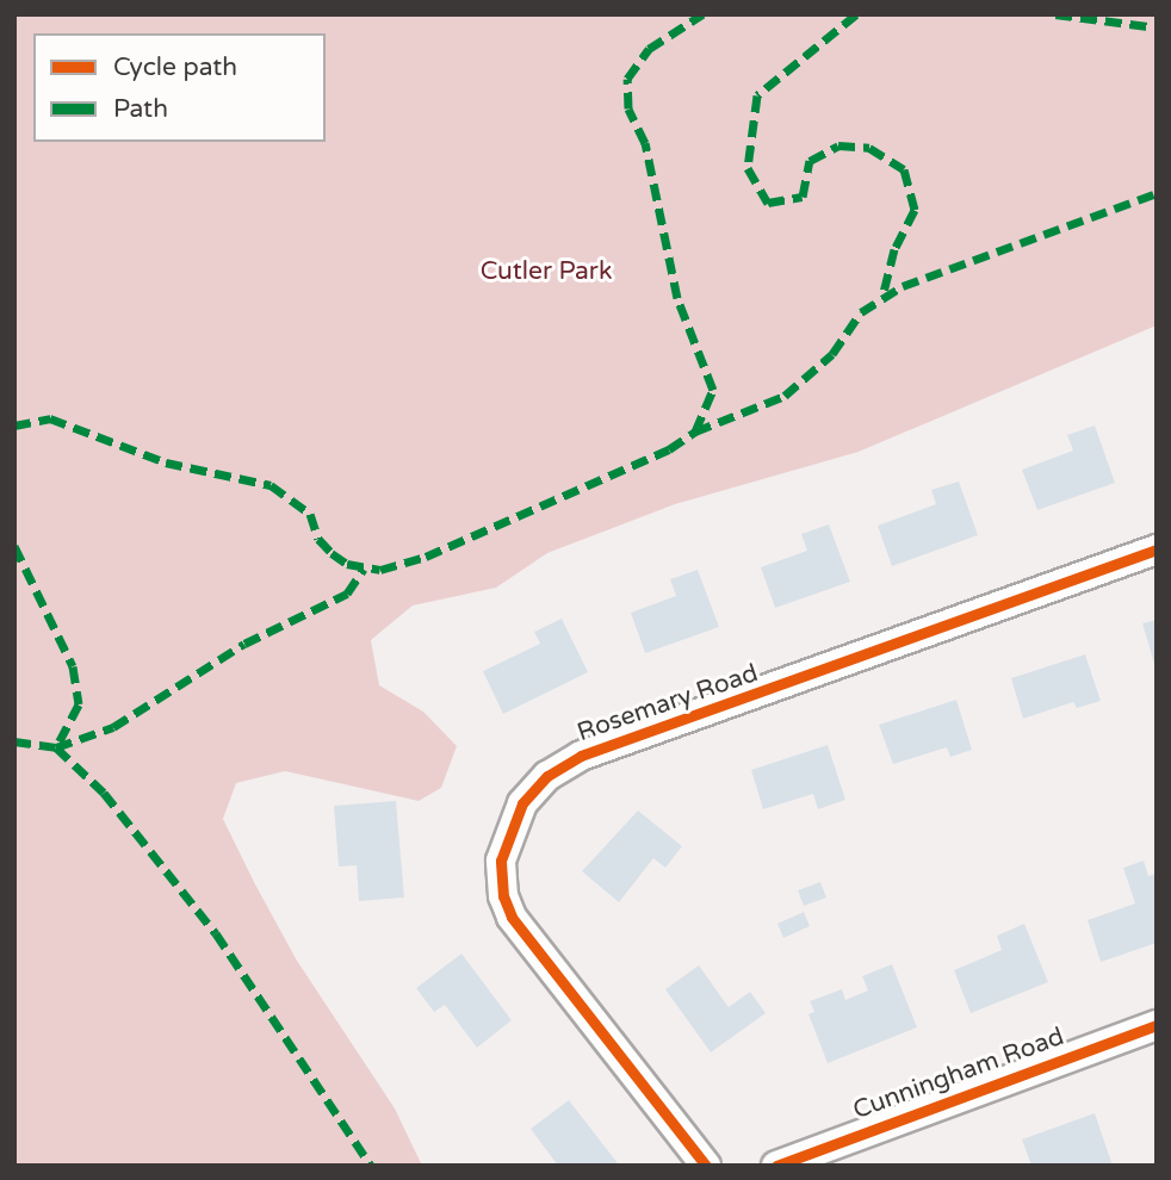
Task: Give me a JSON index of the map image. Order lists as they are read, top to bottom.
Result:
{
  "streets": {
    "street": ["Rosemary Road", "Cunningham Road"]
  },
  "parks": ["Cutler Park"],
  "legend": ["Cycle path", "Path"]
}
